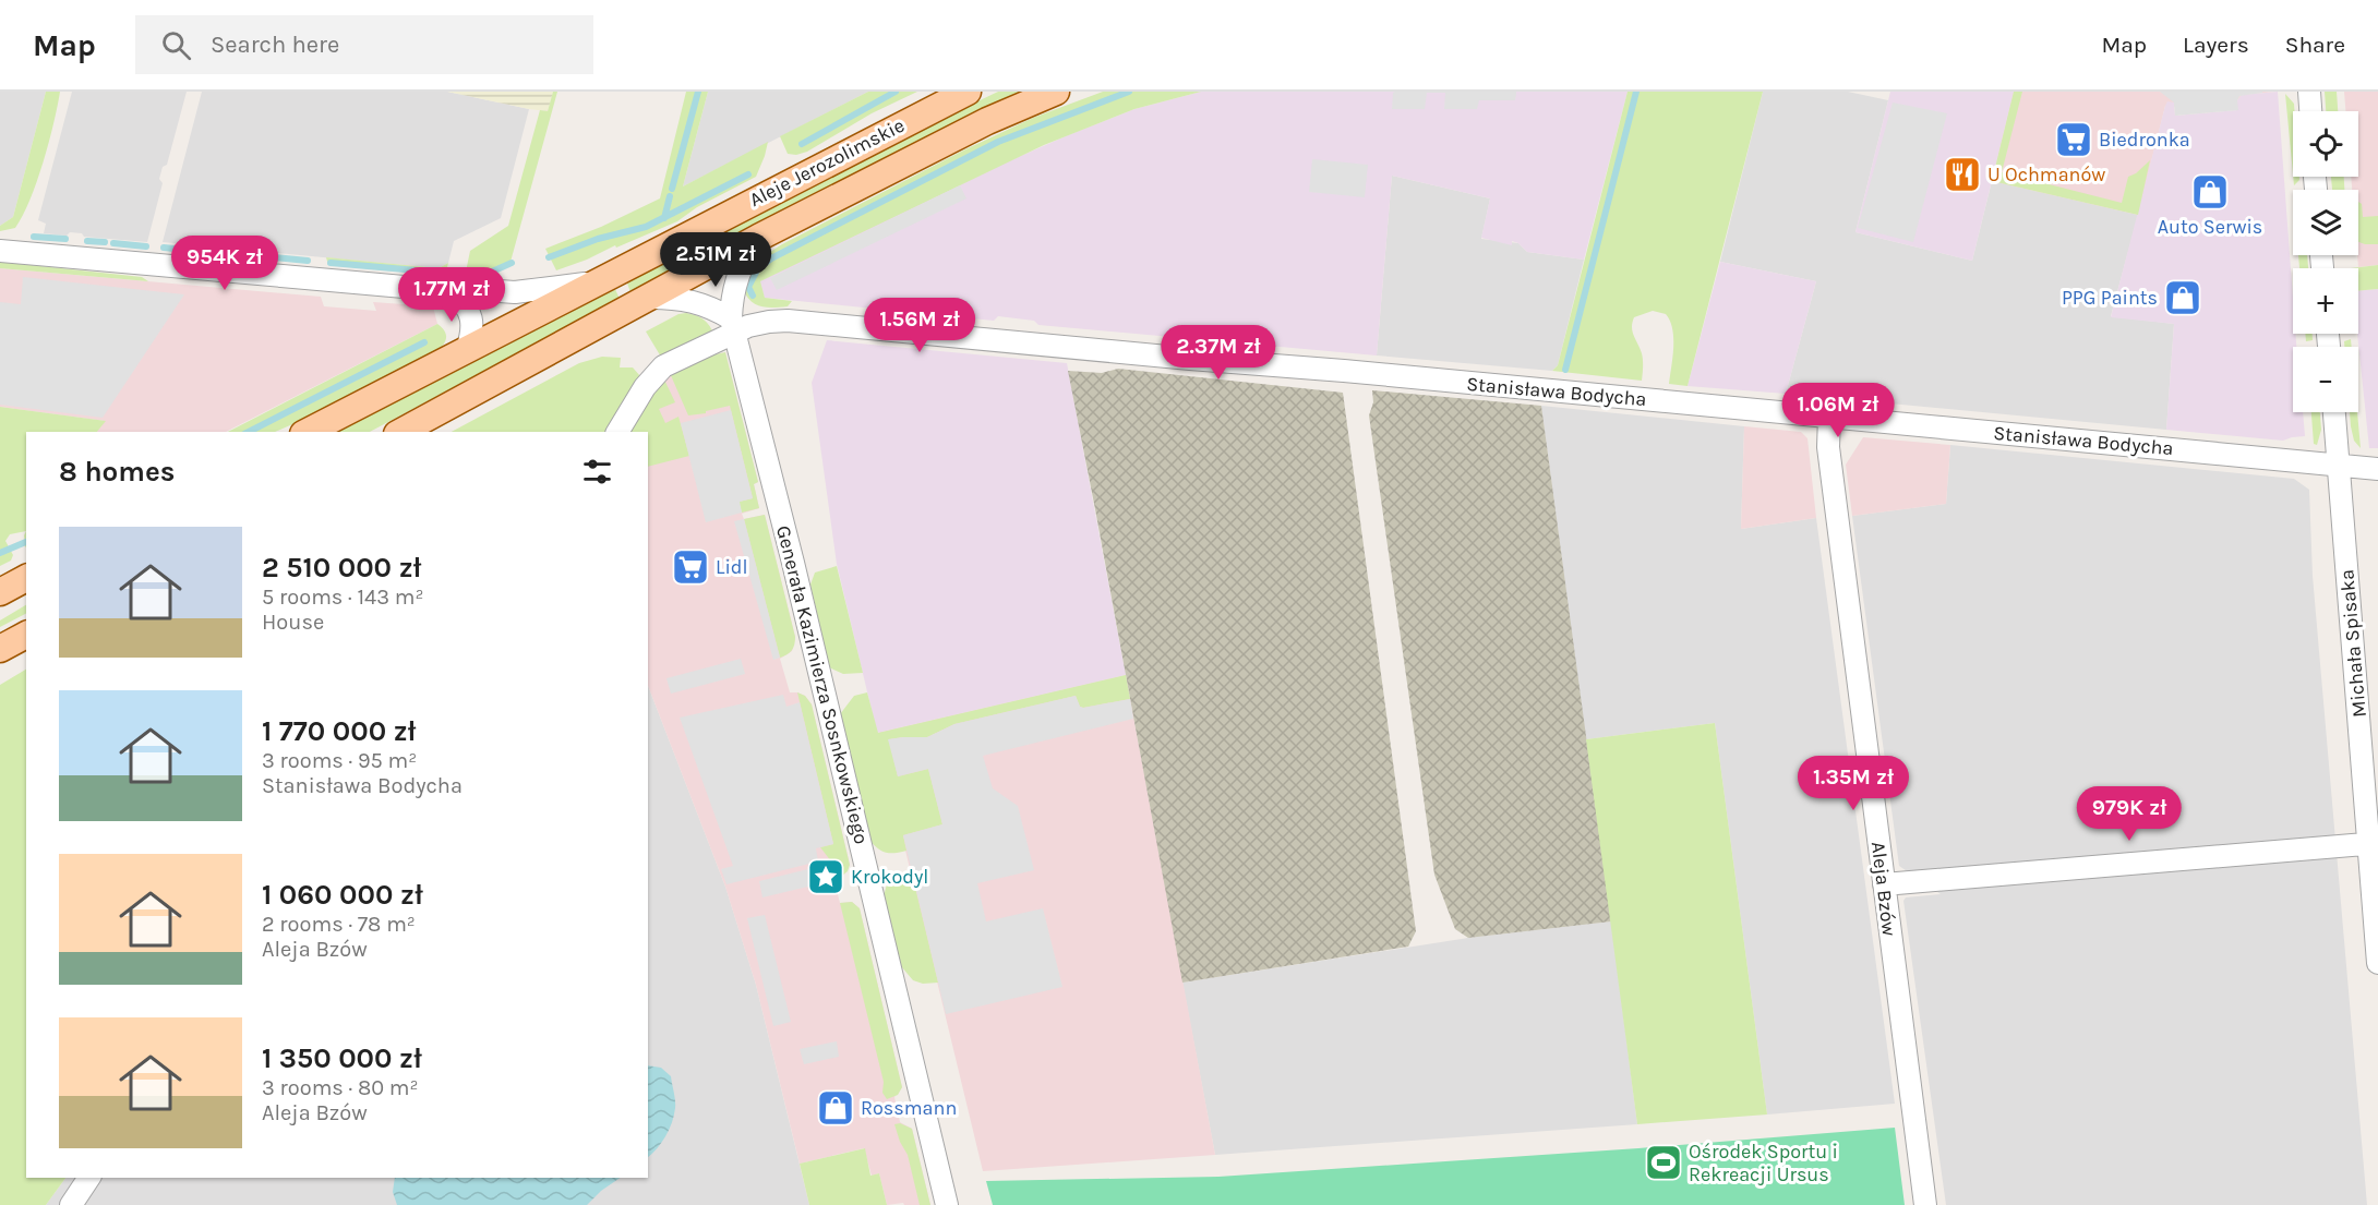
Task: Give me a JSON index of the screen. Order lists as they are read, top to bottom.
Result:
{
  "streets": {
    "main road": ["Aleje Jerozolimskie"],
    "street": [
      "Stanisława Bodycha",
      "Michała Spisaka",
      "Generała Kazimierza Sosnkowskiego",
      "Aleja Bzów"
    ]
  },
  "crossings": [
    ["Aleje Jerozolimskie", "Generała Kazimierza Sosnkowskiego"],
    ["Stanisława Bodycha", "Michała Spisaka"],
    ["Stanisława Bodycha", "Generała Kazimierza Sosnkowskiego"],
    ["Stanisława Bodycha", "Aleja Bzów"]
  ],
  "places": {
    "supermarket": ["Biedronka", "Lidl"],
    "restaurant": ["U Ochmanów"],
    "shop": ["Auto Serwis", "PPG Paints", "Rossmann"],
    "place": ["Krokodyl"],
    "sports": ["Ośrodek Sportu i Rekreacji Ursus"]
  },
  "page": {
    "header": "Map",
    "search": "Search here",
    "nav": ["Map", "Layers", "Share"],
    "map_buttons": ["+", "−"],
    "price": [
      "2.51M zł",
      "954K zł",
      "1.77M zł",
      "1.56M zł",
      "2.37M zł",
      "1.06M zł",
      "1.35M zł",
      "979K zł"
    ],
    "heading": "8 homes",
    "list": [
      {
        "name": "2 510 000 zł",
        "note": "5 rooms · 143 m² · House"
      },
      {
        "name": "1 770 000 zł",
        "note": "3 rooms · 95 m² · Stanisława Bodycha"
      },
      {
        "name": "1 060 000 zł",
        "note": "2 rooms · 78 m² · Aleja Bzów"
      },
      {
        "name": "1 350 000 zł",
        "note": "3 rooms · 80 m² · Aleja Bzów"
      }
    ]
  }
}
